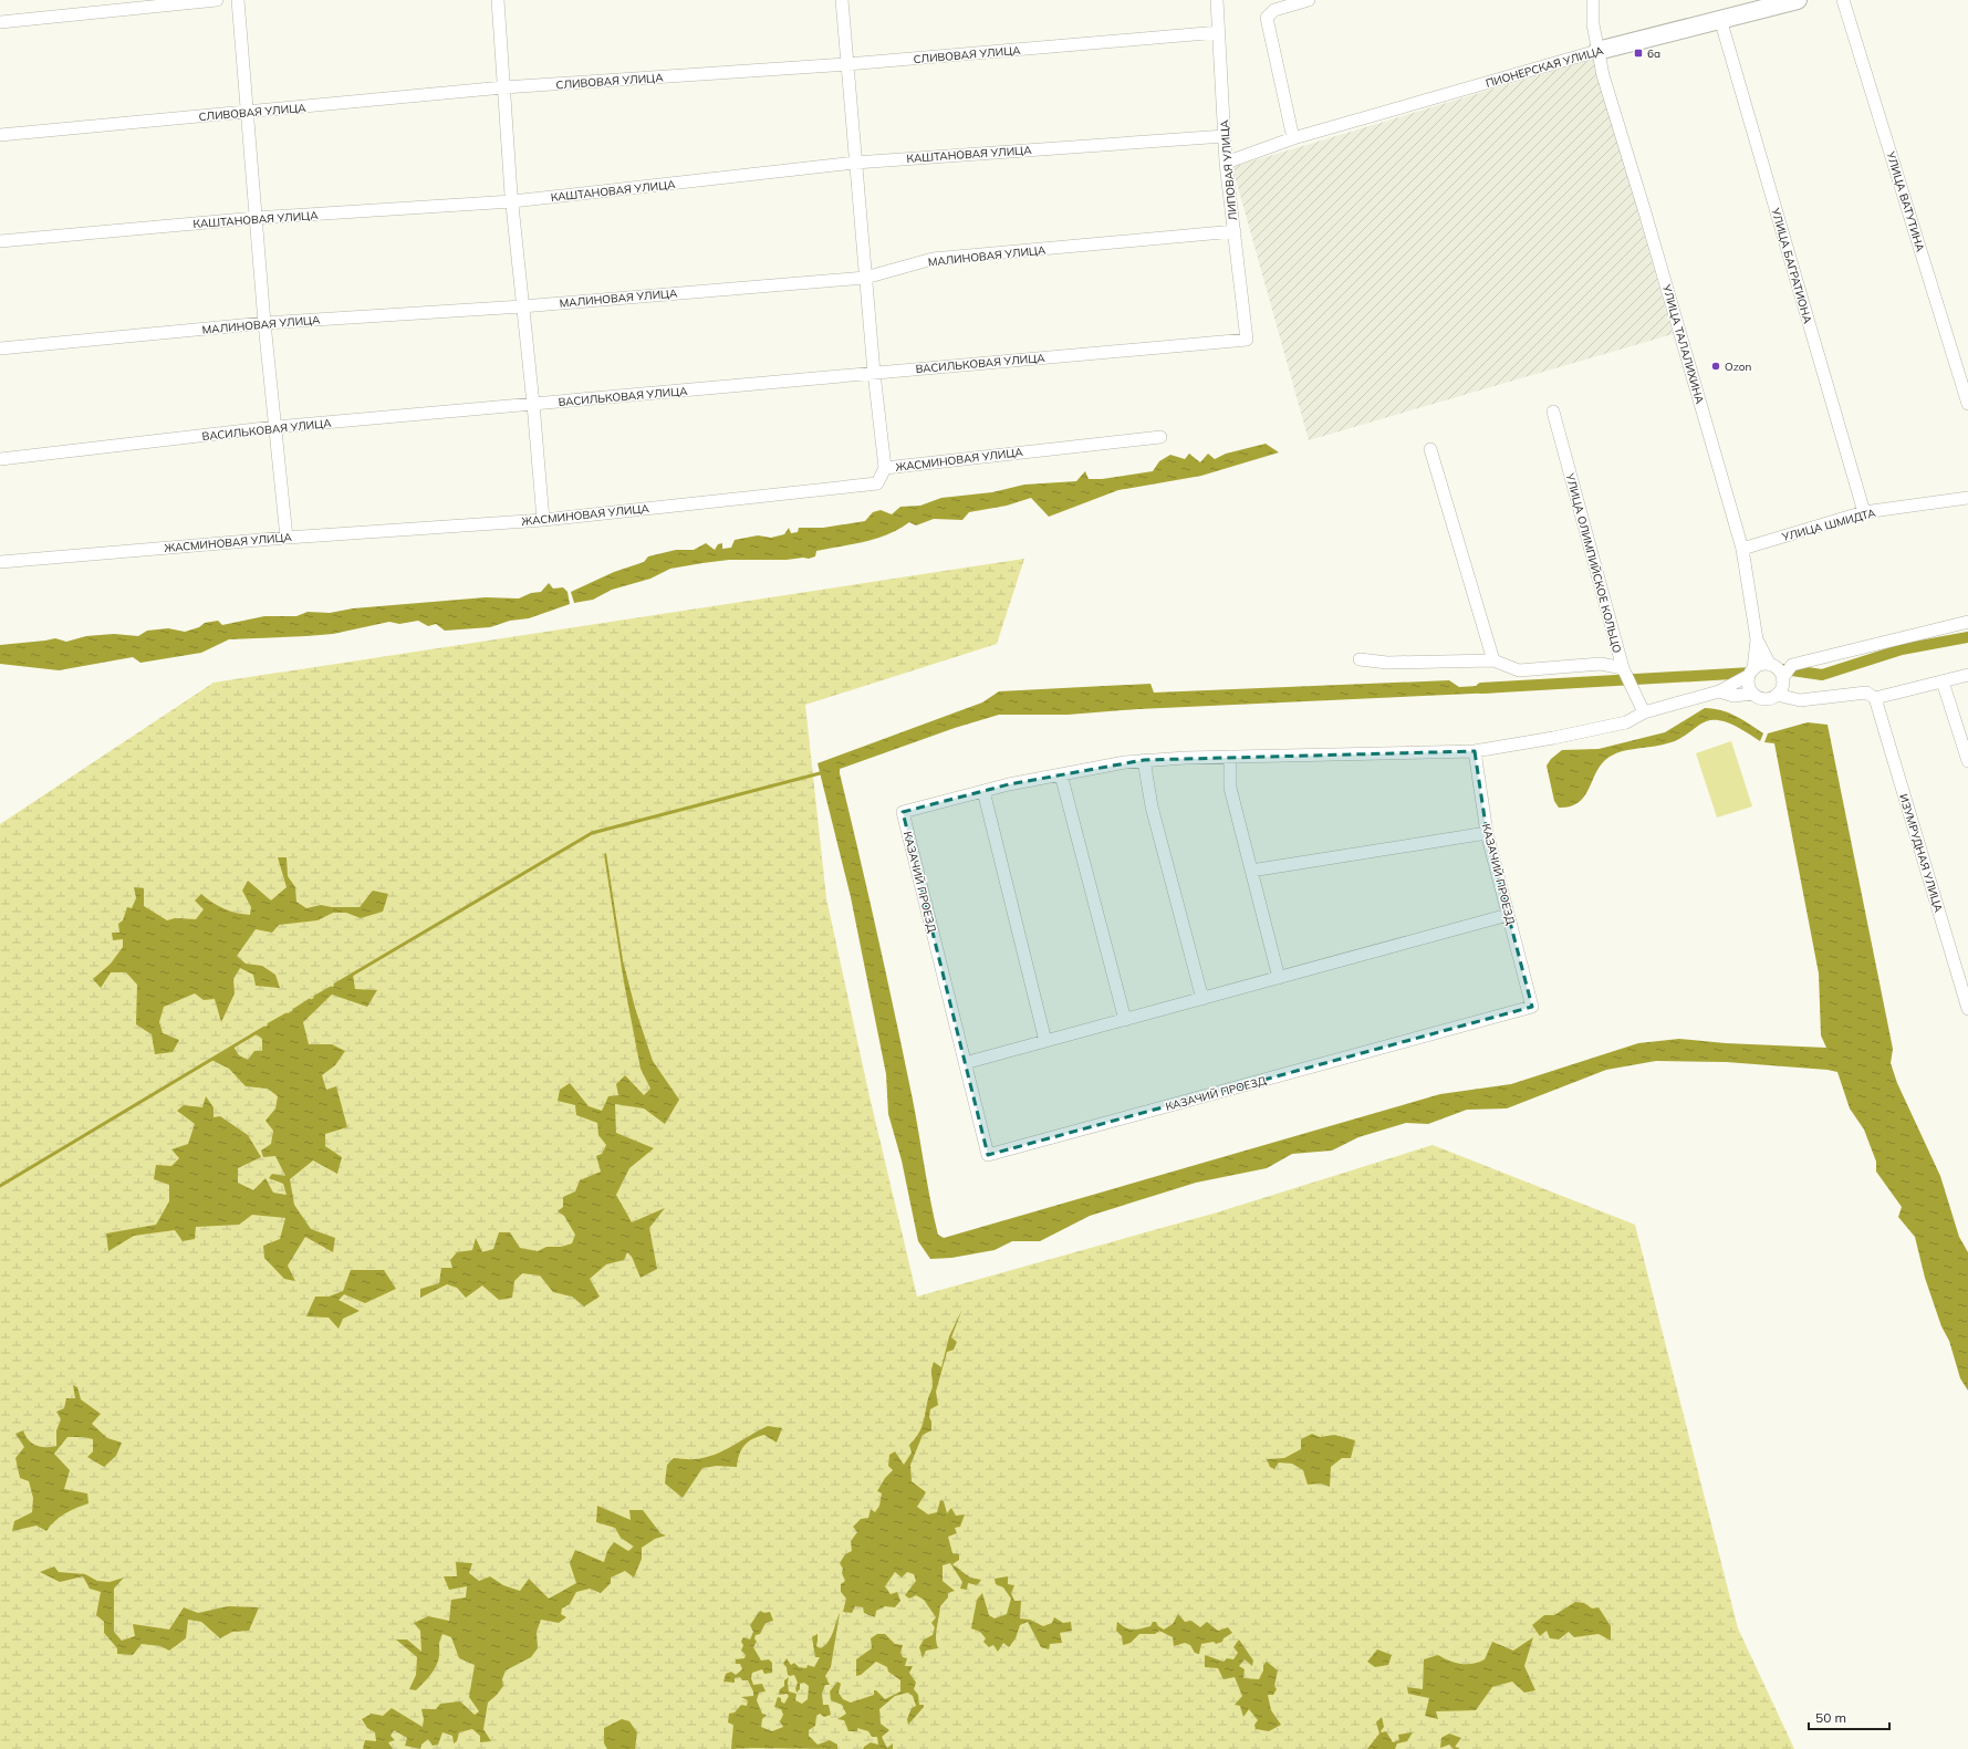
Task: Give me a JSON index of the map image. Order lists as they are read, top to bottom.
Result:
{
  "streets": {
    "street": [
      "СЛИВОВАЯ УЛИЦА",
      "ПИОНЕРСКАЯ УЛИЦА",
      "КАШТАНОВАЯ УЛИЦА",
      "ЛИПОВАЯ УЛИЦА",
      "УЛИЦА ВАТУТИНА",
      "МАЛИНОВАЯ УЛИЦА",
      "УЛИЦА БАГРАТИОНА",
      "УЛИЦА ТАЛАЛИХИНА",
      "ВАСИЛЬКОВАЯ УЛИЦА",
      "ЖАСМИНОВАЯ УЛИЦА",
      "УЛИЦА ШМИДТА",
      "УЛИЦА ОЛИМПИЙСКОЕ КОЛЬЦО",
      "ИЗУМРУДНАЯ УЛИЦА",
      "КАЗАЧИЙ ПРОЕЗД"
    ]
  },
  "crossings": [
    ["СЛИВОВАЯ УЛИЦА", "ЛИПОВАЯ УЛИЦА"],
    ["ПИОНЕРСКАЯ УЛИЦА", "ЛИПОВАЯ УЛИЦА"],
    ["ПИОНЕРСКАЯ УЛИЦА", "УЛИЦА БАГРАТИОНА"],
    ["ПИОНЕРСКАЯ УЛИЦА", "УЛИЦА ТАЛАЛИХИНА"],
    ["КАШТАНОВАЯ УЛИЦА", "ЛИПОВАЯ УЛИЦА"],
    ["ЛИПОВАЯ УЛИЦА", "МАЛИНОВАЯ УЛИЦА"],
    ["ЛИПОВАЯ УЛИЦА", "ВАСИЛЬКОВАЯ УЛИЦА"],
    ["УЛИЦА БАГРАТИОНА", "УЛИЦА ШМИДТА"],
    ["УЛИЦА ТАЛАЛИХИНА", "УЛИЦА ШМИДТА"]
  ],
  "places": {
    "transit": ["6а"],
    "other": ["Ozon"]
  },
  "scale_bar": "50 m"
}
